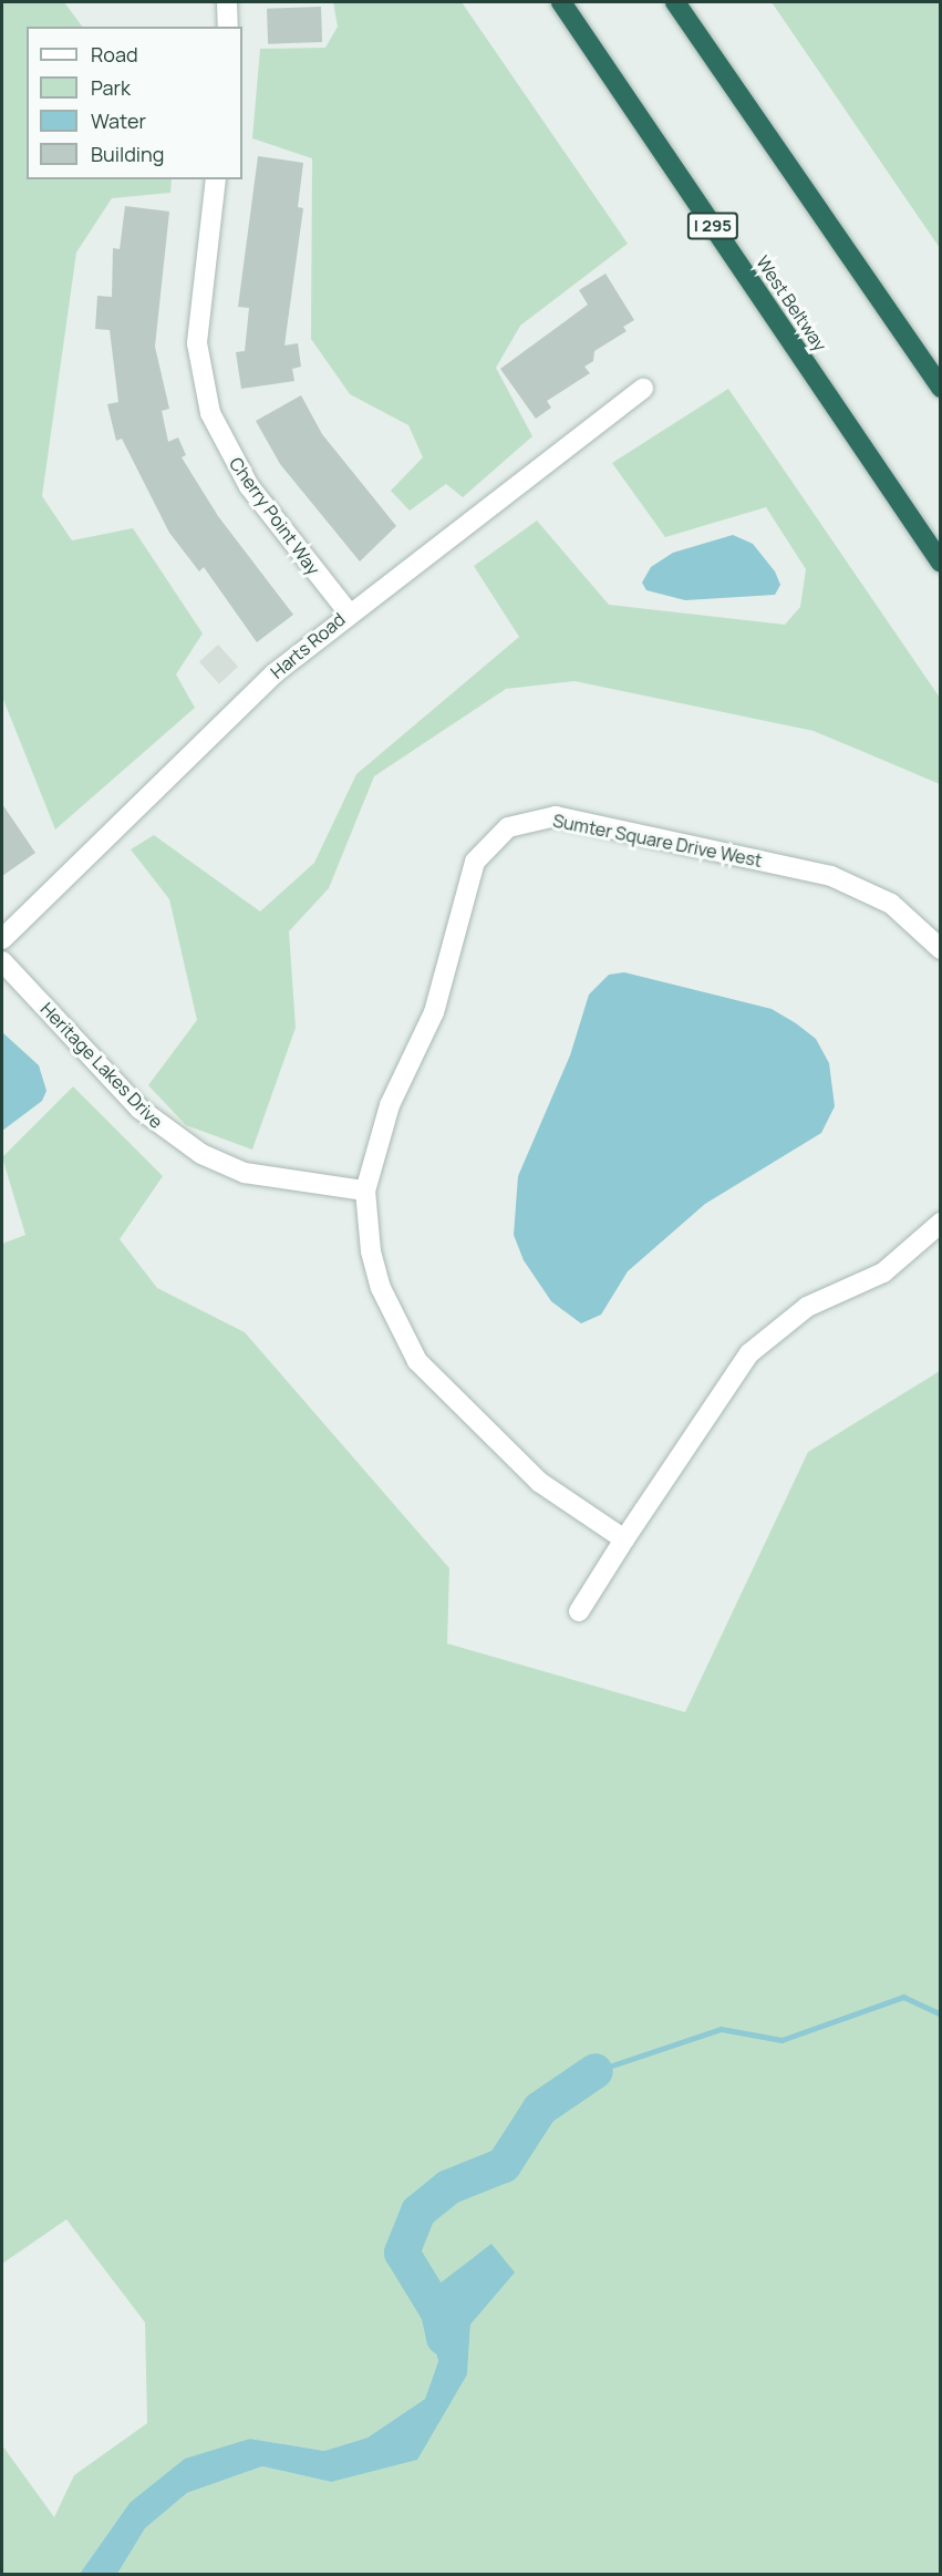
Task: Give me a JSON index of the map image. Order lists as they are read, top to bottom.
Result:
{
  "streets": {
    "highway": ["I 295", "West Beltway"],
    "street": [
      "Cherry Point Way",
      "Harts Road",
      "Sumter Square Drive West",
      "Heritage Lakes Drive"
    ]
  },
  "crossings": [
    ["Cherry Point Way", "Harts Road"],
    ["Sumter Square Drive West", "Heritage Lakes Drive"]
  ],
  "legend": [
    "Road",
    "Park",
    "Water",
    "Building"
  ]
}
